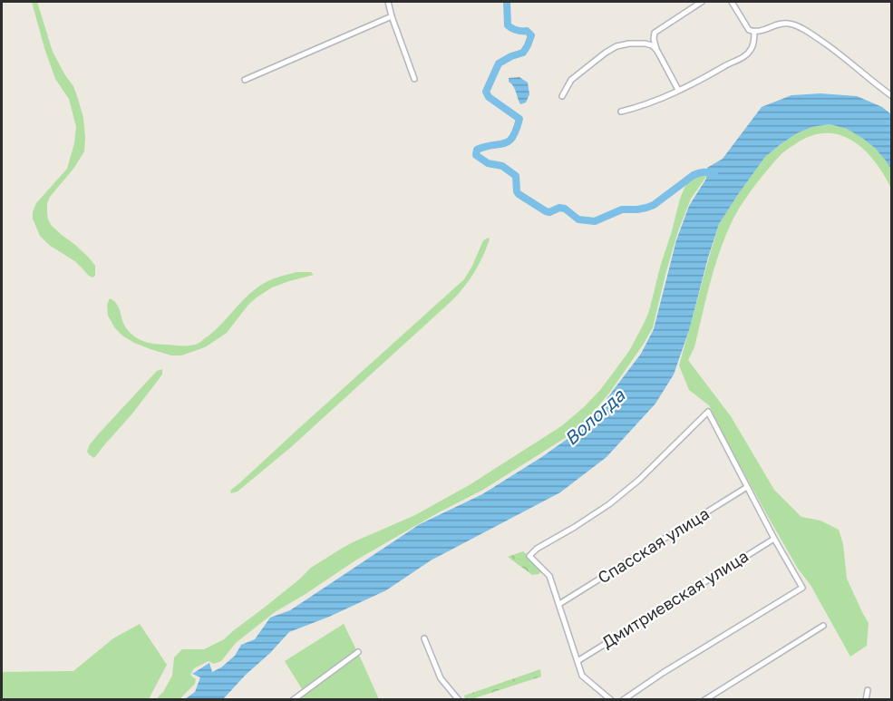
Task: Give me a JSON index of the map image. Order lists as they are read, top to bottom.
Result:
{
  "streets": {
    "street": ["Спасская улица", "Дмитриевская улица"]
  },
  "water": ["Вологда"]
}
